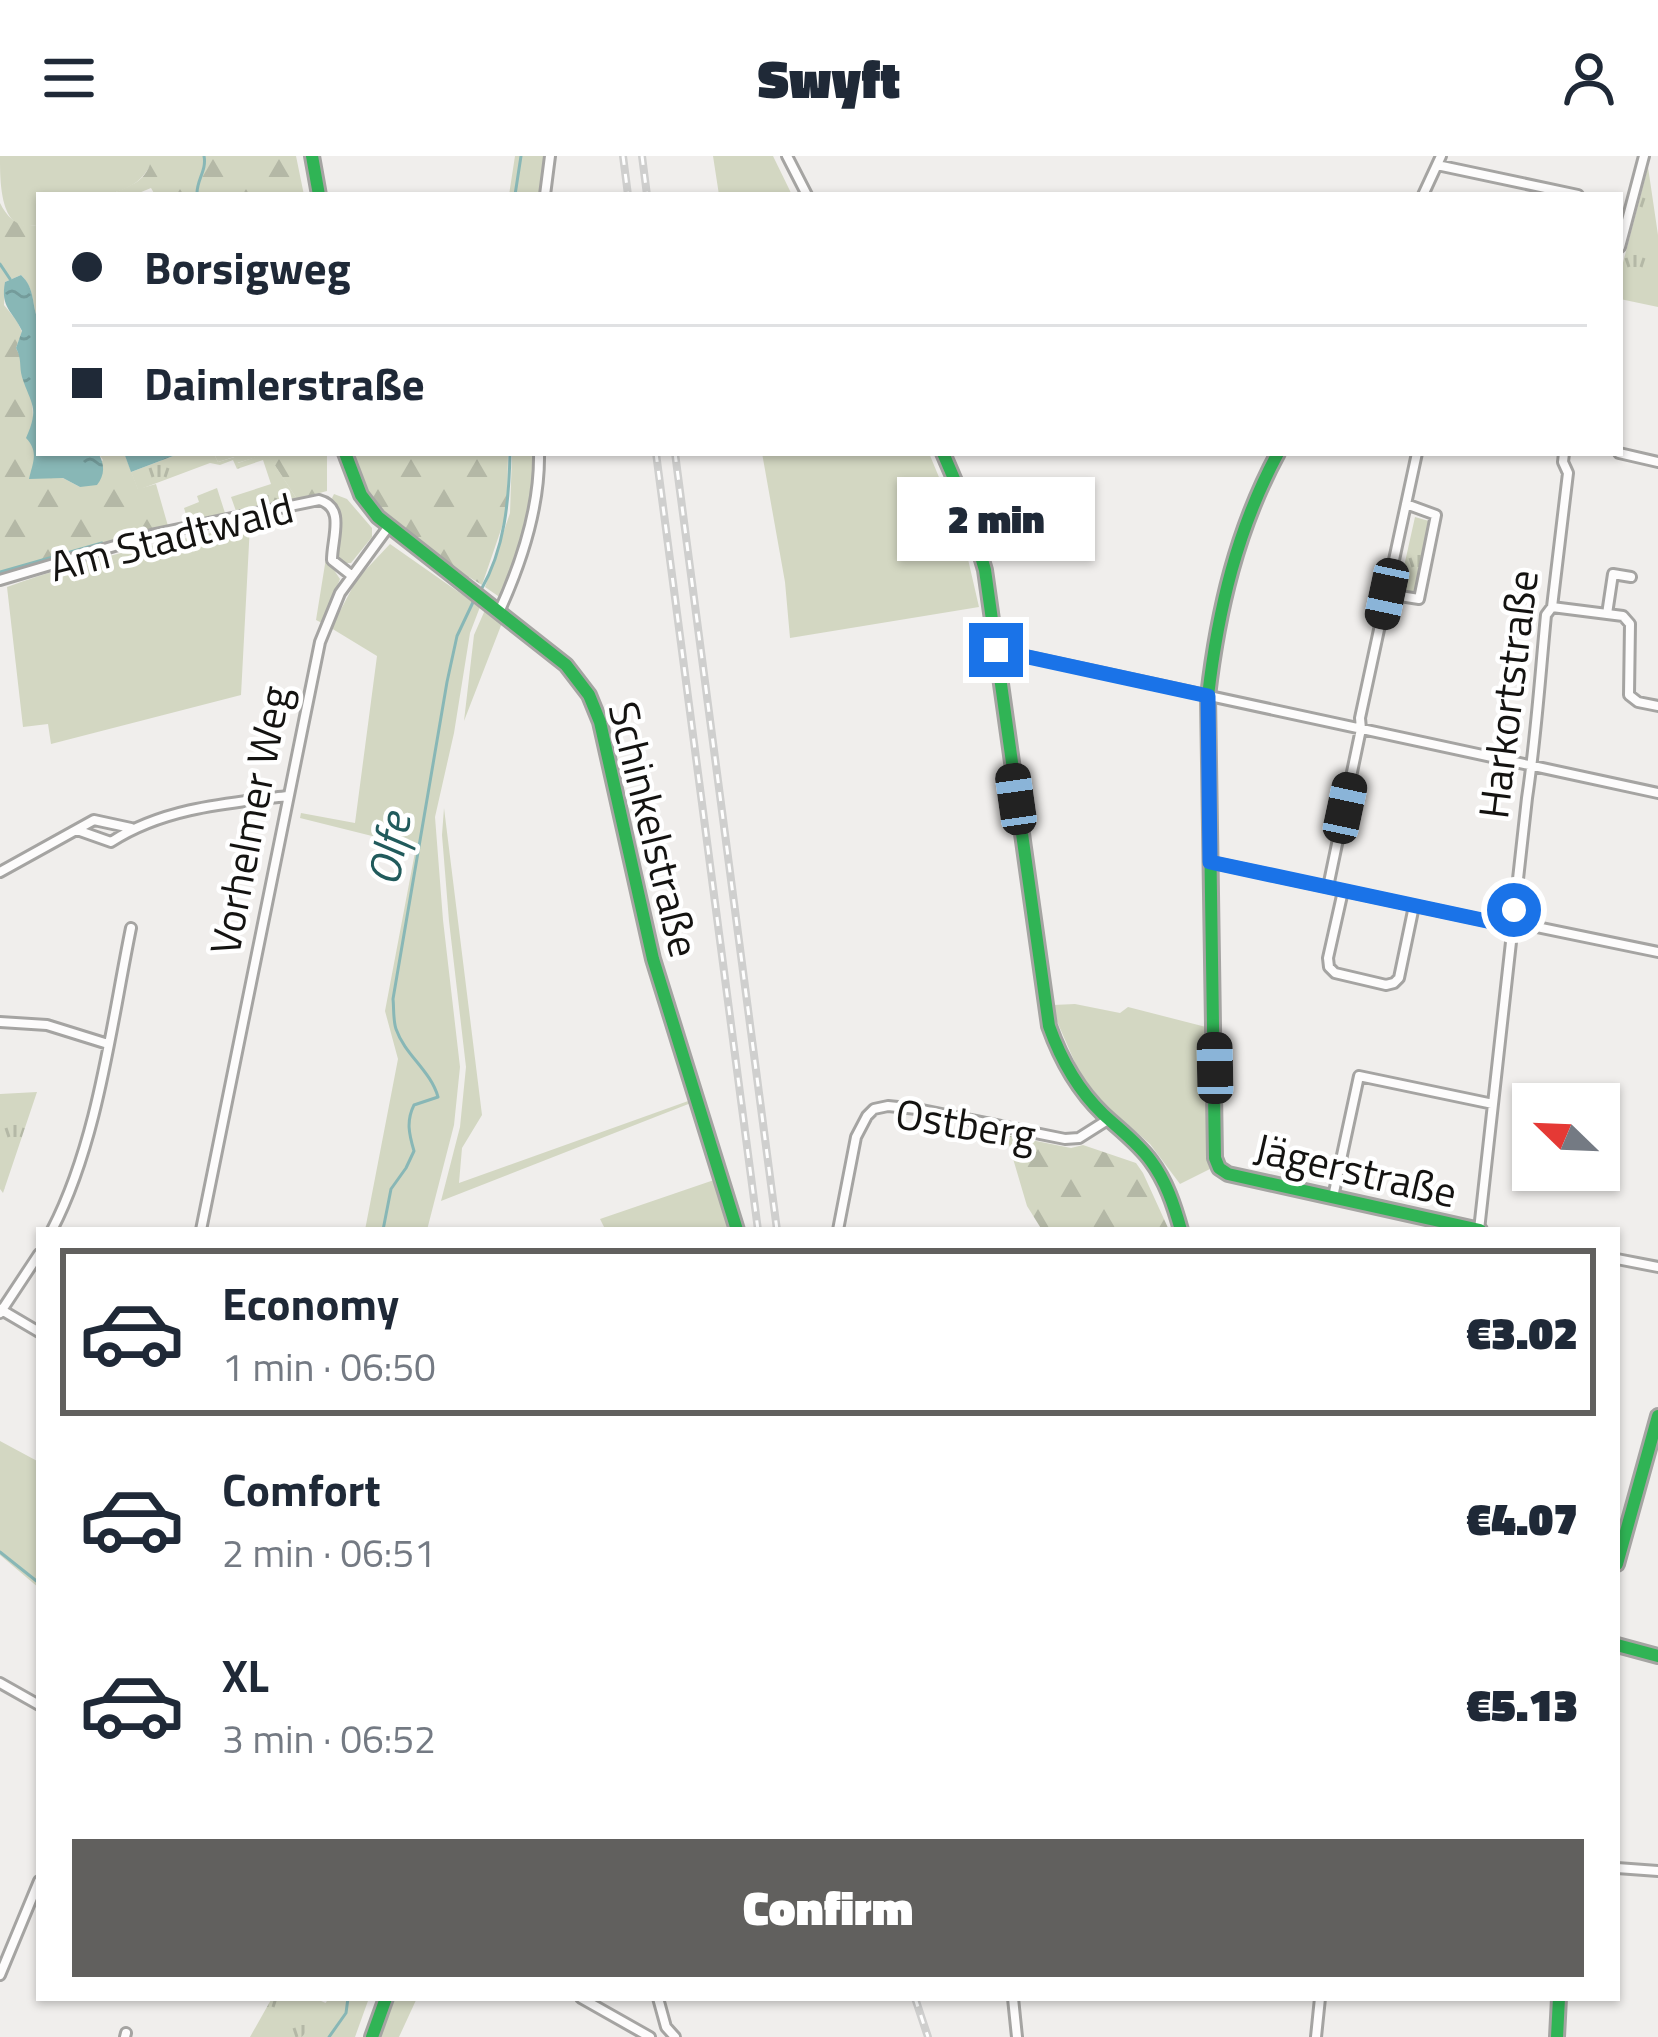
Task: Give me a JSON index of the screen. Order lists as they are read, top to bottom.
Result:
{
  "streets": {
    "street": [
      "Am Stadtwald",
      "Harkortstraße",
      "Vorhelmer Weg",
      "Schinkelstraße",
      "Ostberg",
      "Jägerstraße"
    ]
  },
  "crossings": [
    ["Am Stadtwald", "Vorhelmer Weg"],
    ["Vorhelmer Weg", "Schinkelstraße"]
  ],
  "water": ["Olfe"],
  "north": "top left",
  "page": {
    "header": "Swyft",
    "banner": ["Borsigweg", "Daimlerstraße"],
    "bubble": "2 min",
    "list": [
      {
        "name": "Economy",
        "note": "1 min · 06:50",
        "value": "€3.02"
      },
      {
        "name": "Comfort",
        "note": "2 min · 06:51",
        "value": "€4.07"
      },
      {
        "name": "XL",
        "note": "3 min · 06:52",
        "value": "€5.13"
      }
    ],
    "buttons": "Confirm"
  }
}
